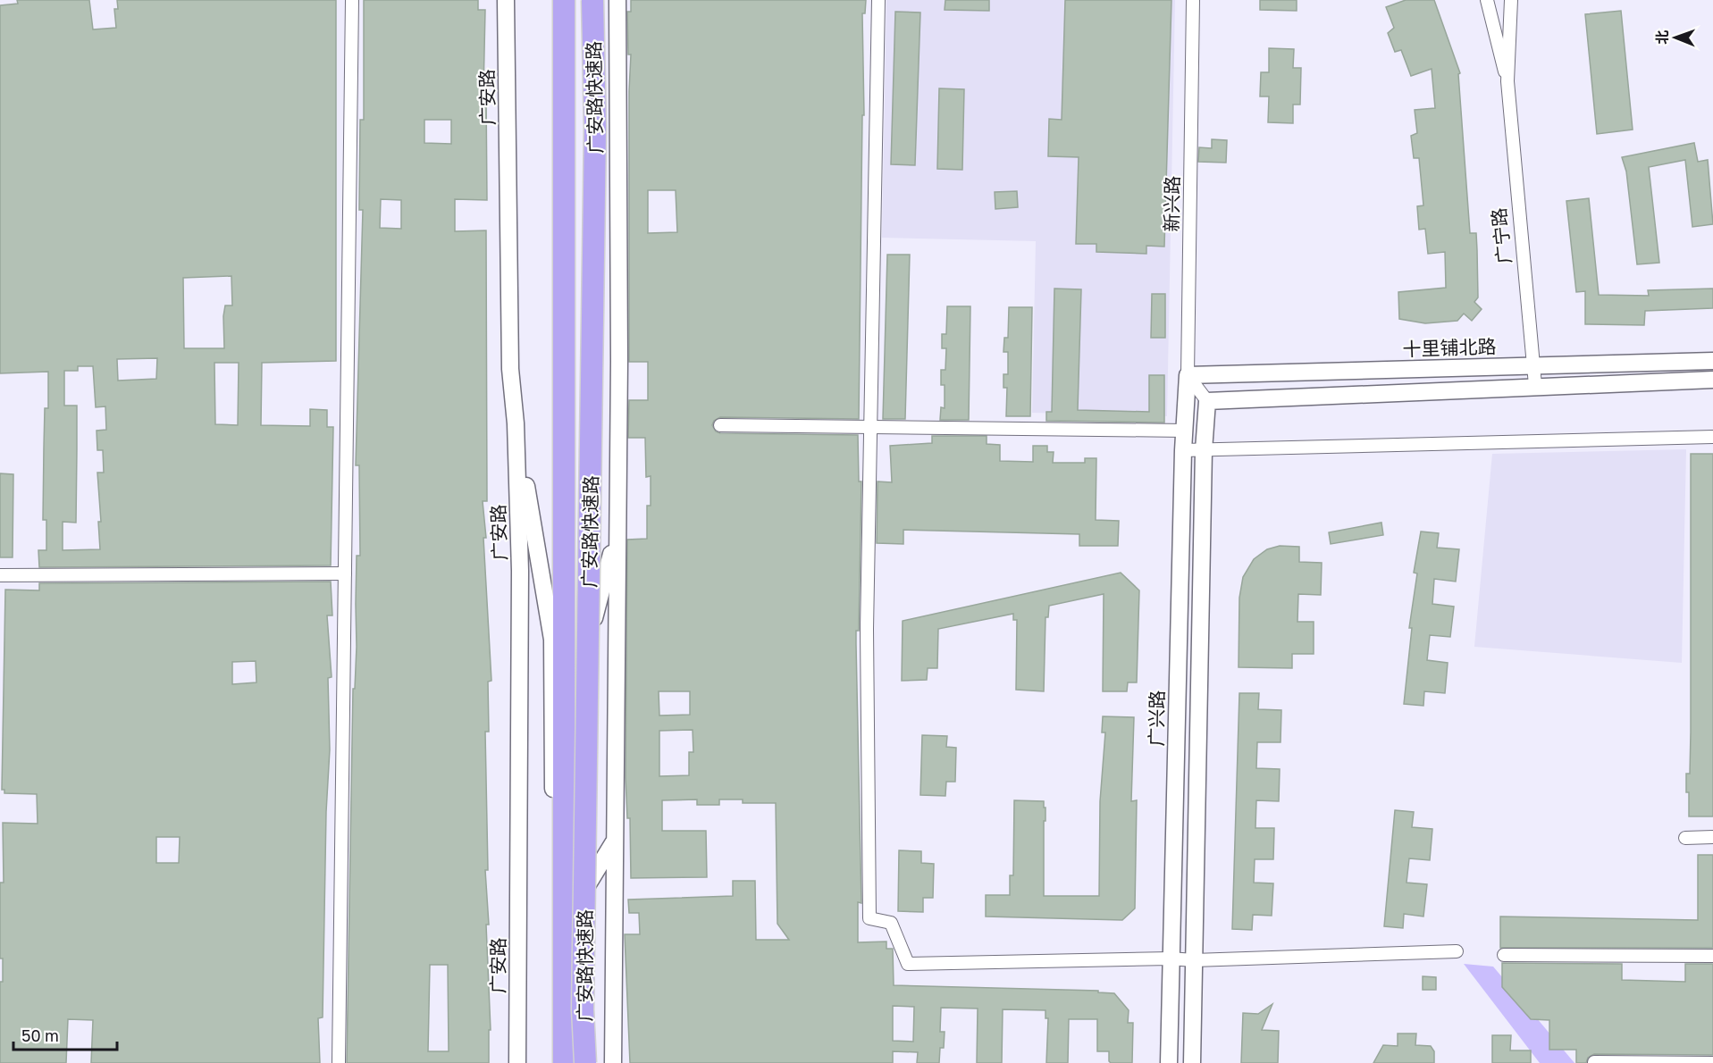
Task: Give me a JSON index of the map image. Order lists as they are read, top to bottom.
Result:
{
  "streets": {
    "highway": ["广安路快速路"],
    "main road": ["广安路", "十里铺北路", "广兴路"],
    "street": ["新兴路", "广宁路"]
  },
  "crossings": [
    ["新兴路", "十里铺北路"],
    ["新兴路", "广兴路"],
    ["广宁路", "十里铺北路"],
    ["十里铺北路", "广兴路"]
  ],
  "scale_bar": "50 m",
  "north": "left"
}
